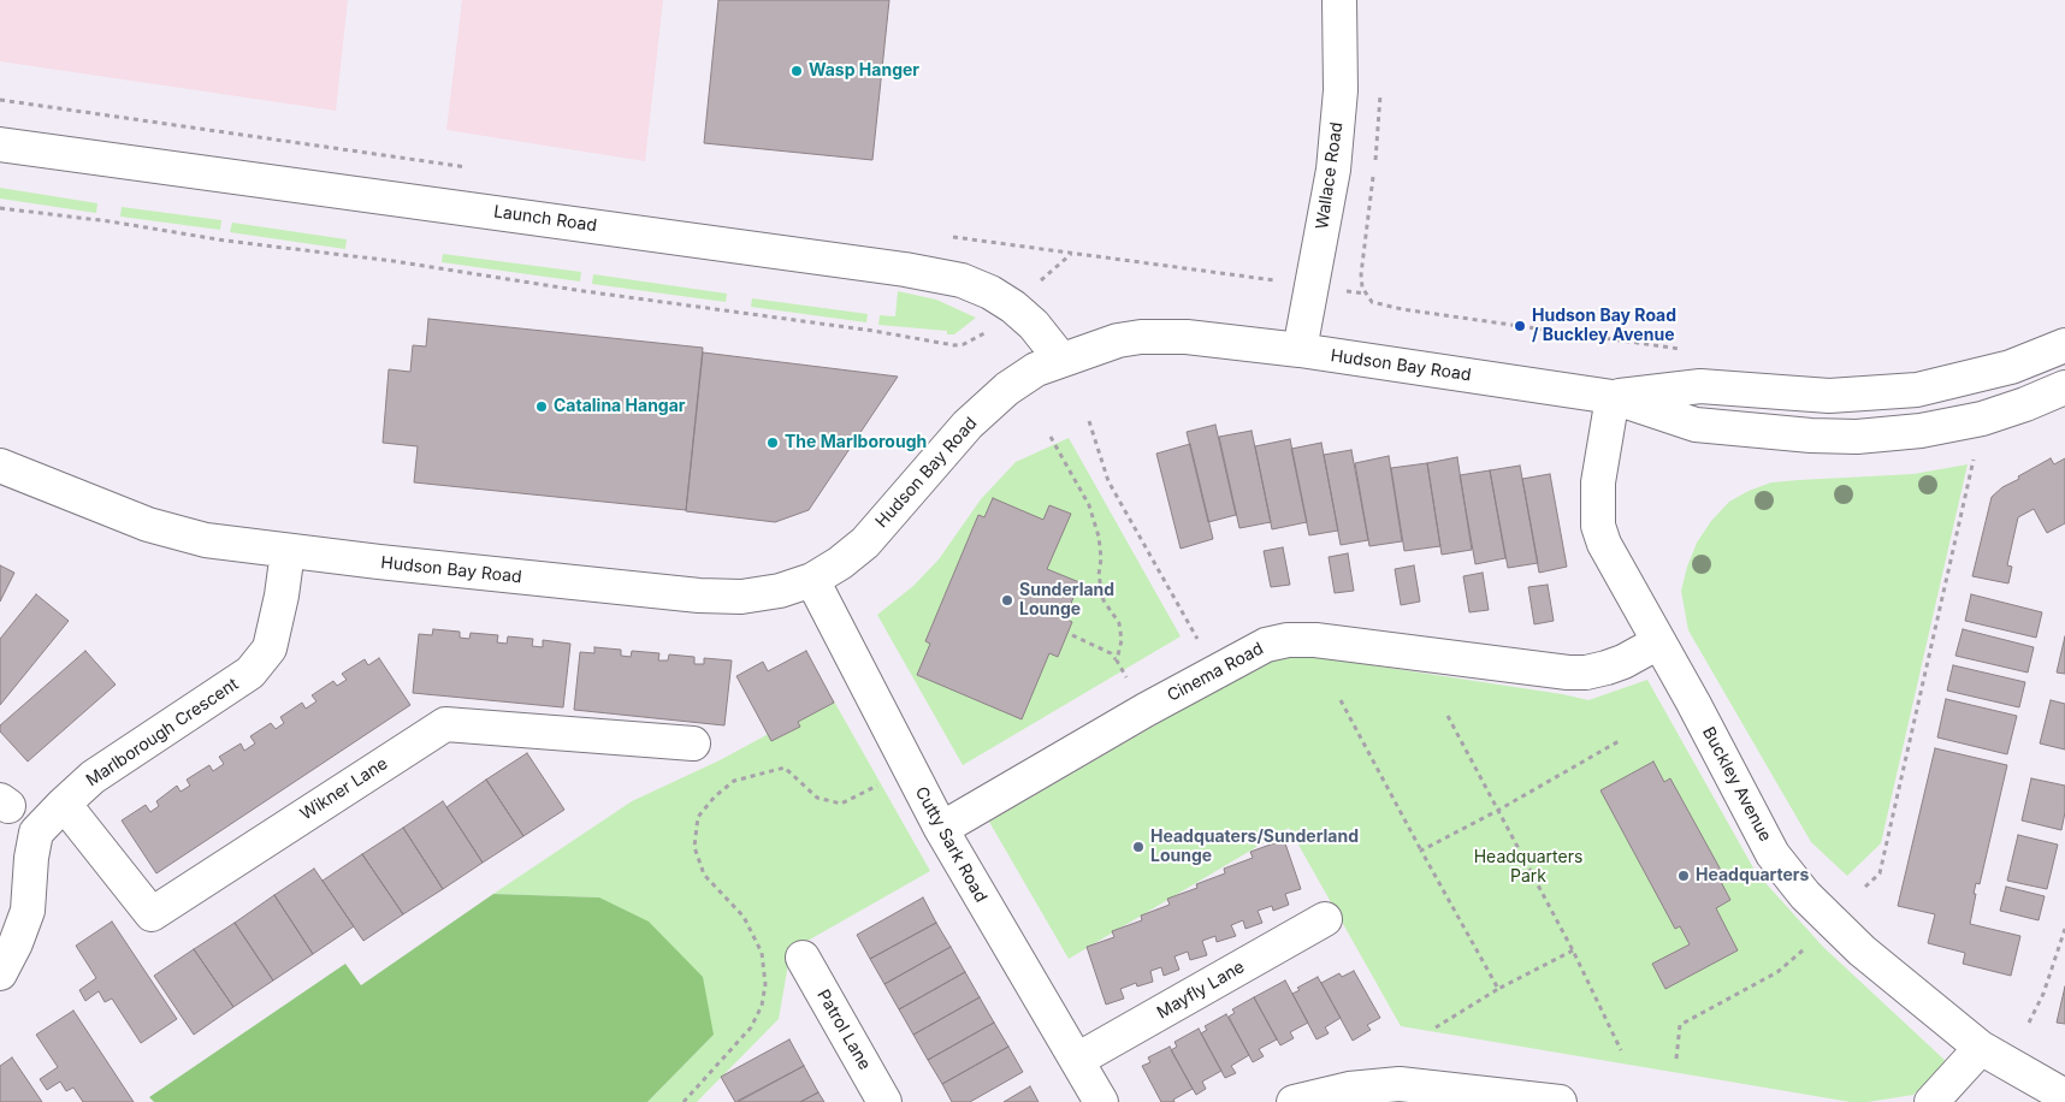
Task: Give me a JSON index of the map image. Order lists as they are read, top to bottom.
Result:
{
  "streets": {
    "street": [
      "Wallace Road",
      "Launch Road",
      "Hudson Bay Road",
      "Cinema Road",
      "Marlborough Crescent",
      "Buckley Avenue",
      "Wikner Lane",
      "Cutty Sark Road",
      "Mayfly Lane",
      "Patrol Lane"
    ]
  },
  "crossings": [
    ["Wallace Road", "Hudson Bay Road"],
    ["Launch Road", "Hudson Bay Road"],
    ["Hudson Bay Road", "Marlborough Crescent"],
    ["Hudson Bay Road", "Buckley Avenue"],
    ["Hudson Bay Road", "Cutty Sark Road"],
    ["Cinema Road", "Buckley Avenue"],
    ["Cinema Road", "Cutty Sark Road"],
    ["Marlborough Crescent", "Wikner Lane"],
    ["Cutty Sark Road", "Mayfly Lane"]
  ],
  "parks": ["Headquarters Park"],
  "places": [
    "Wasp Hanger",
    "Hudson Bay Road / Buckley Avenue",
    "Catalina Hangar",
    "The Marlborough",
    "Sunderland Lounge",
    "Headquaters/Sunderland Lounge",
    "Headquarters"
  ]
}
